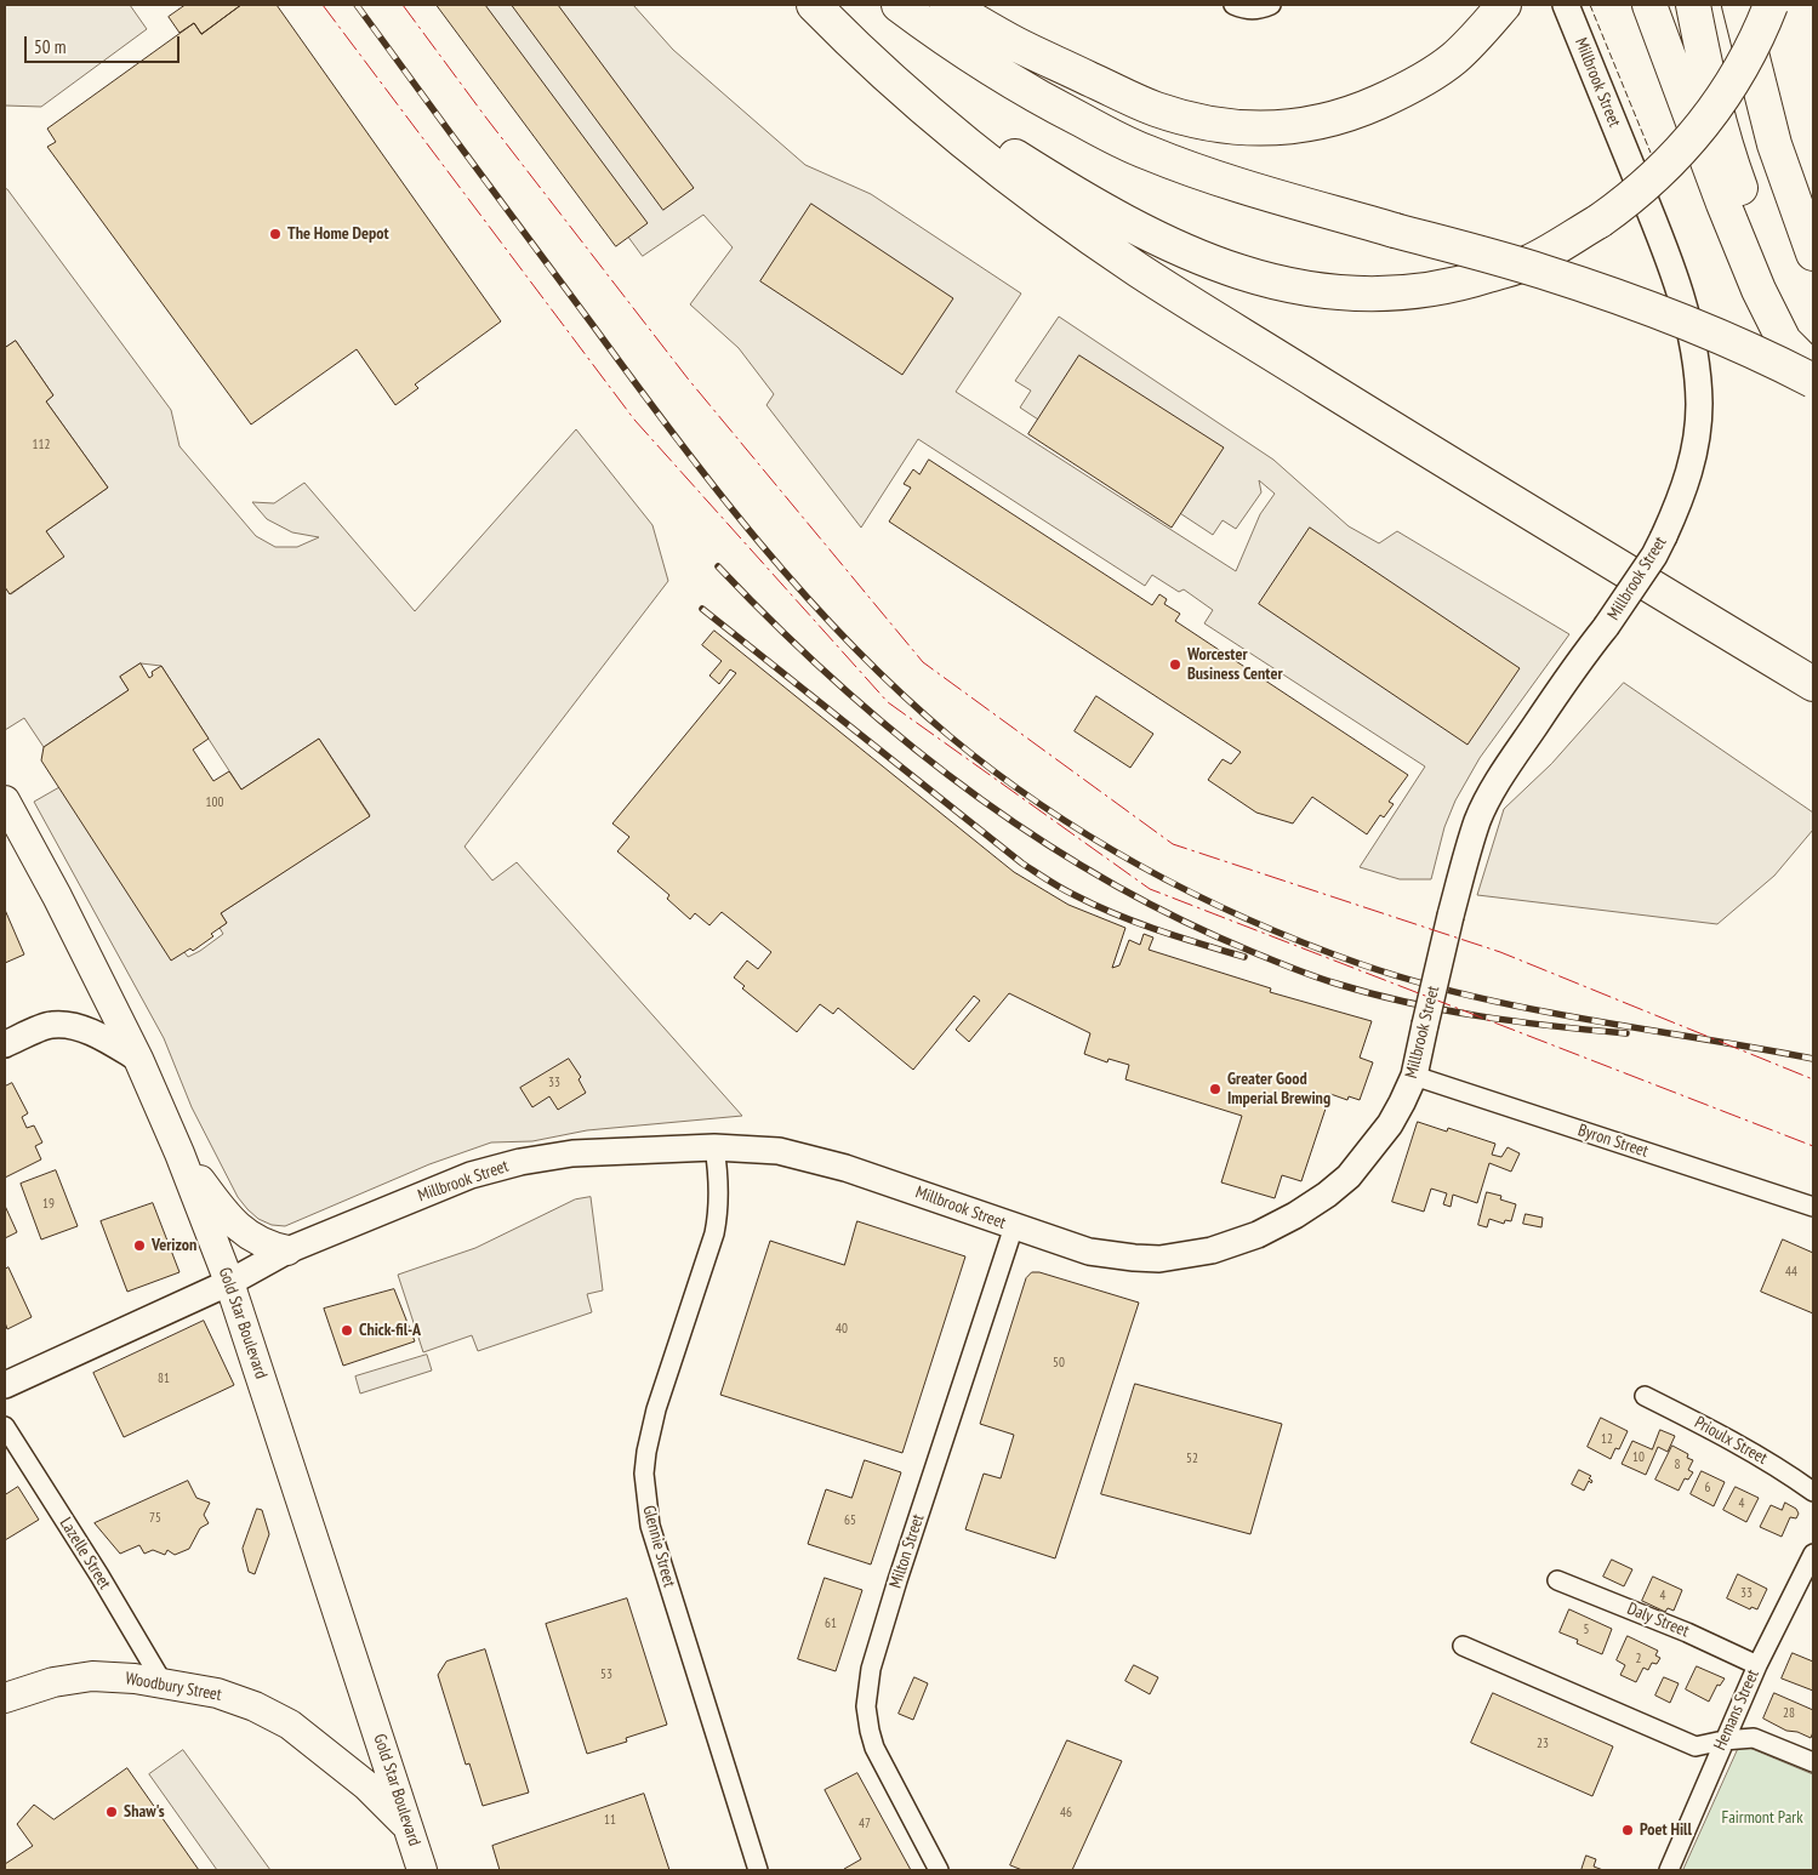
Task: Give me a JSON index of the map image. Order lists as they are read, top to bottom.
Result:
{
  "streets": {
    "main road": ["Millbrook Street", "Gold Star Boulevard", "Woodbury Street"],
    "street": [
      "Byron Street",
      "Prioulx Street",
      "Glennie Street",
      "Milton Street",
      "Lazelle Street",
      "Daly Street",
      "Hemans Street"
    ]
  },
  "crossings": [
    ["Millbrook Street", "Byron Street"],
    ["Millbrook Street", "Gold Star Boulevard"],
    ["Millbrook Street", "Glennie Street"],
    ["Millbrook Street", "Milton Street"],
    ["Gold Star Boulevard", "Woodbury Street"],
    ["Lazelle Street", "Woodbury Street"],
    ["Daly Street", "Hemans Street"]
  ],
  "parks": ["Fairmont Park"],
  "places": [
    "The Home Depot",
    "Worcester Business Center",
    "Greater Good Imperial Brewing",
    "Verizon",
    "Chick-fil-A",
    "Shaw's",
    "Poet Hill"
  ],
  "house_numbers": [
    "112",
    "100",
    "33",
    "19",
    "44",
    "40",
    "50",
    "81",
    "12",
    "10",
    "52",
    "8",
    "6",
    "4",
    "75",
    "65",
    "33",
    "4",
    "61",
    "5",
    "2",
    "53",
    "28",
    "23",
    "46",
    "11",
    "47"
  ],
  "scale_bar": "50 m"
}
